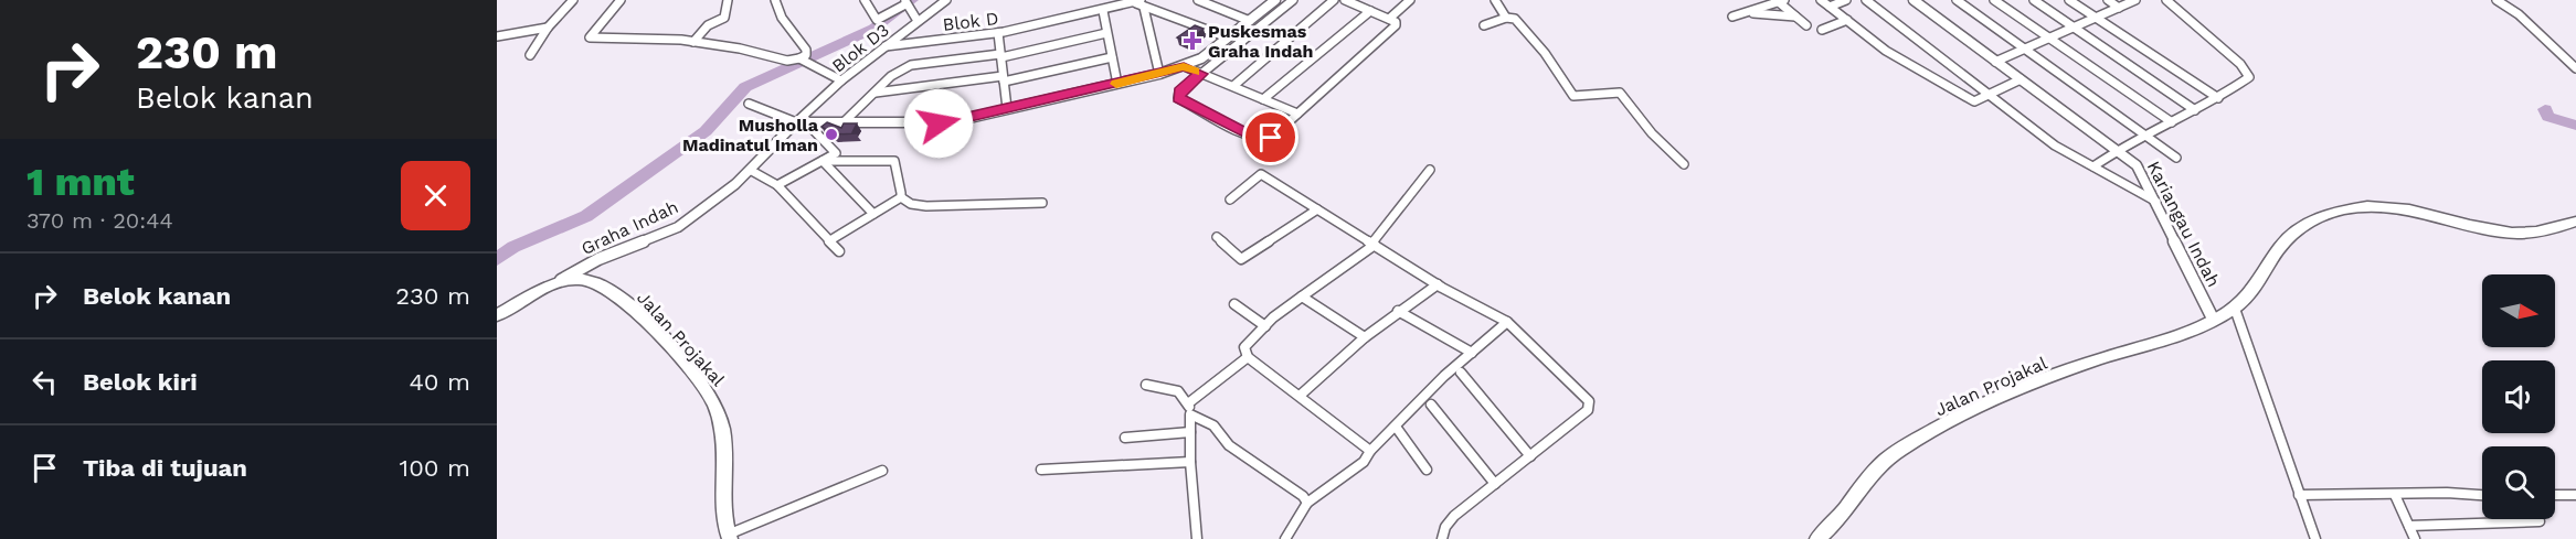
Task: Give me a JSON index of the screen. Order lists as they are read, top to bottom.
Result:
{
  "streets": {
    "main road": ["Jalan Projakal"],
    "street": [
      "Blok D",
      "Blok D3",
      "Kariangau Indah",
      "Graha Indah"
    ]
  },
  "crossings": [
    ["Blok D", "Blok D3"],
    ["Blok D3", "Graha Indah"],
    ["Kariangau Indah", "Jalan Projakal"],
    ["Graha Indah", "Jalan Projakal"]
  ],
  "places": {
    "health": ["Puskesmas Graha Indah"],
    "other": ["Musholla Madinatul Iman"]
  },
  "north": "right",
  "page": {
    "turn": ["230 m", "Belok kanan"],
    "heading": ["1 mnt", "370 m · 20:44"],
    "list": [
      {
        "name": "Belok kanan",
        "value": "230 m"
      },
      {
        "name": "Belok kiri",
        "value": "40 m"
      },
      {
        "name": "Tiba di tujuan",
        "value": "100 m"
      }
    ]
  }
}
